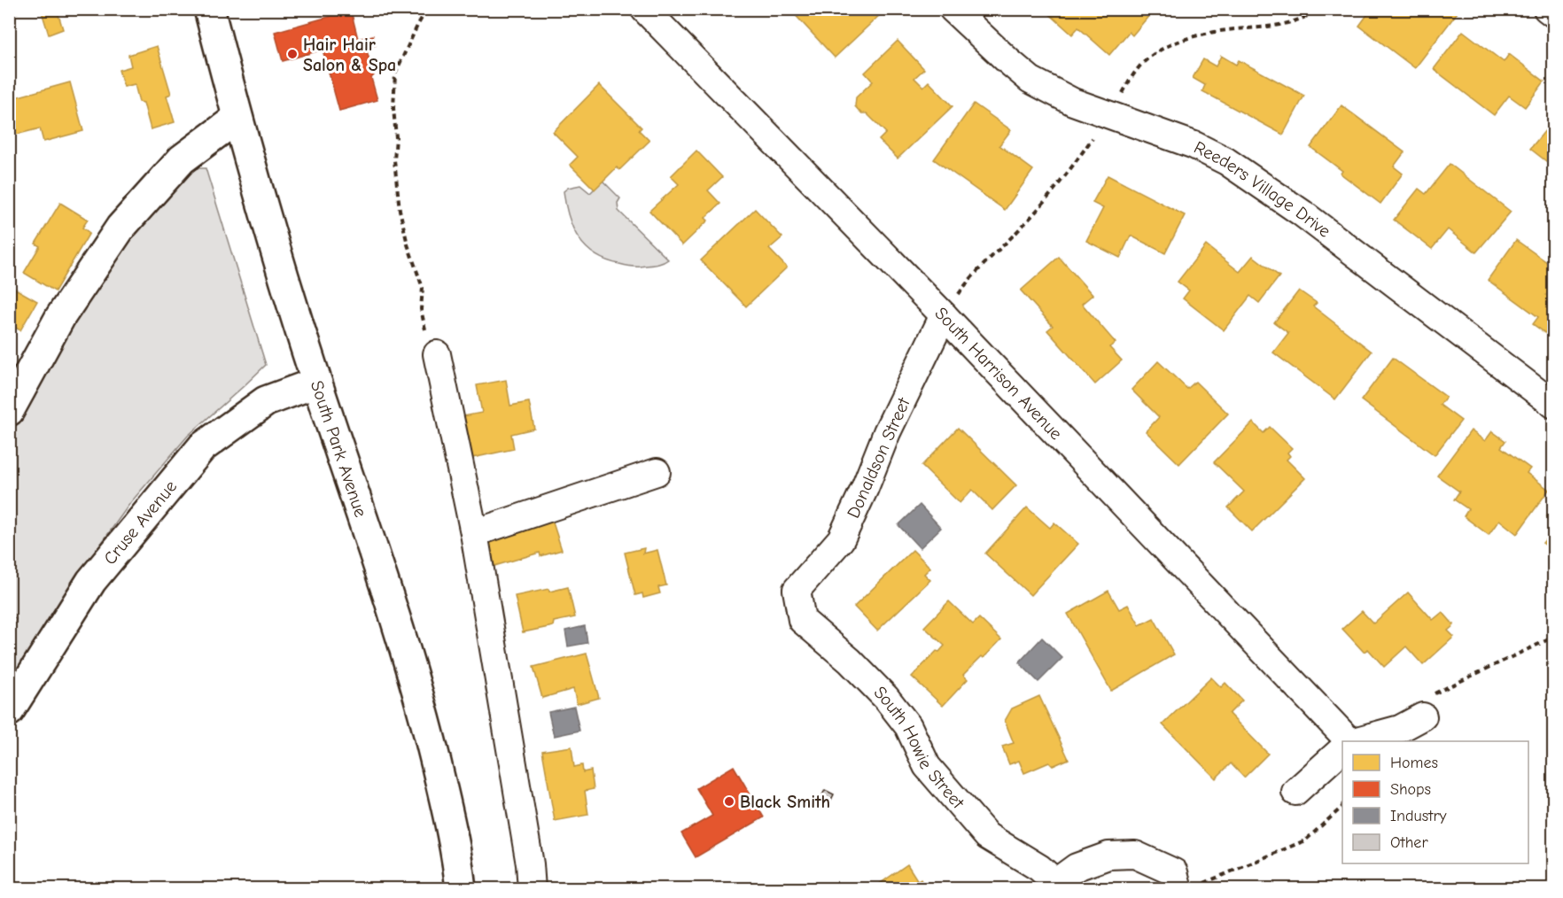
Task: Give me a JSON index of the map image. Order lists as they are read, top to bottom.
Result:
{
  "streets": {
    "street": [
      "Reeders Village Drive",
      "South Harrison Avenue",
      "South Park Avenue",
      "Donaldson Street",
      "Cruse Avenue",
      "South Howie Street"
    ]
  },
  "crossings": [
    ["South Harrison Avenue", "Donaldson Street"],
    ["South Park Avenue", "Cruse Avenue"],
    ["Donaldson Street", "South Howie Street"]
  ],
  "places": ["Hair Hair Salon & Spa", "Black Smith"],
  "legend": [
    "Homes",
    "Shops",
    "Industry",
    "Other"
  ]
}
